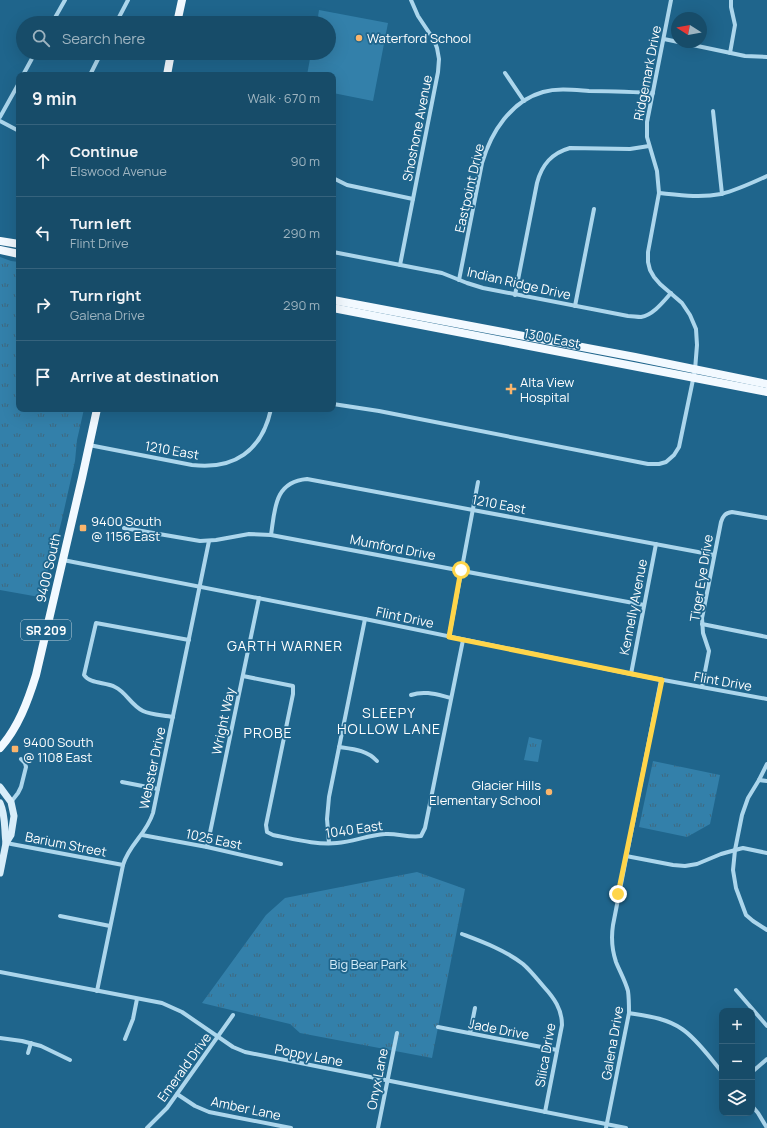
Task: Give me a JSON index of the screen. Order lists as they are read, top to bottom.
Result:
{
  "streets": {
    "main road": ["1300 East", "9400 South", "SR 209"],
    "street": [
      "Ridgemark Drive",
      "Shoshone Avenue",
      "Eastpoint Drive",
      "Indian Ridge Drive",
      "1210 East",
      "Mumford Drive",
      "Tiger Eye Drive",
      "Kennelly Avenue",
      "Flint Drive",
      "Wright Way",
      "Webster Drive",
      "1040 East",
      "1025 East",
      "Barium Street",
      "Jade Drive",
      "Galena Drive",
      "Poppy Lane",
      "Silica Drive",
      "Emerald Drive",
      "Onyx Lane",
      "Amber Lane"
    ]
  },
  "crossings": [
    ["Ridgemark Drive", "Eastpoint Drive"],
    ["Ridgemark Drive", "Indian Ridge Drive"],
    ["Ridgemark Drive", "1300 East"],
    ["Shoshone Avenue", "Indian Ridge Drive"],
    ["Eastpoint Drive", "Indian Ridge Drive"],
    ["1210 East", "Mumford Drive"],
    ["1210 East", "9400 South"],
    ["1210 East", "Tiger Eye Drive"],
    ["1210 East", "Kennelly Avenue"],
    ["Mumford Drive", "Kennelly Avenue"],
    ["Mumford Drive", "Webster Drive"],
    ["9400 South", "Flint Drive"],
    ["Tiger Eye Drive", "Flint Drive"],
    ["Kennelly Avenue", "Flint Drive"],
    ["Flint Drive", "Wright Way"],
    ["Flint Drive", "Webster Drive"],
    ["Flint Drive", "Galena Drive"],
    ["Wright Way", "1040 East"],
    ["Wright Way", "1025 East"],
    ["Webster Drive", "1025 East"],
    ["Webster Drive", "Barium Street"],
    ["Webster Drive", "Poppy Lane"],
    ["Jade Drive", "Silica Drive"],
    ["Galena Drive", "Poppy Lane"],
    ["Poppy Lane", "Silica Drive"],
    ["Poppy Lane", "Emerald Drive"],
    ["Poppy Lane", "Onyx Lane"],
    ["Emerald Drive", "Amber Lane"]
  ],
  "districts": ["GARTH WARNER", "SLEEPY HOLLOW LANE", "PROBE"],
  "parks": ["Big Bear Park"],
  "places": {
    "other": ["Waterford School", "Glacier Hills Elementary School"],
    "health": ["Alta View Hospital"],
    "transit": ["9400 South @ 1156 East", "9400 South @ 1108 East"]
  },
  "north": "left",
  "page": {
    "search": "Search here",
    "heading": ["9 min", "Walk · 670 m"],
    "list": [
      ["Continue", "Elswood Avenue", "90 m"],
      ["Turn left", "Flint Drive", "290 m"],
      ["Turn right", "Galena Drive", "290 m"],
      "Arrive at destination"
    ],
    "map_buttons": ["+", "−"]
  }
}
